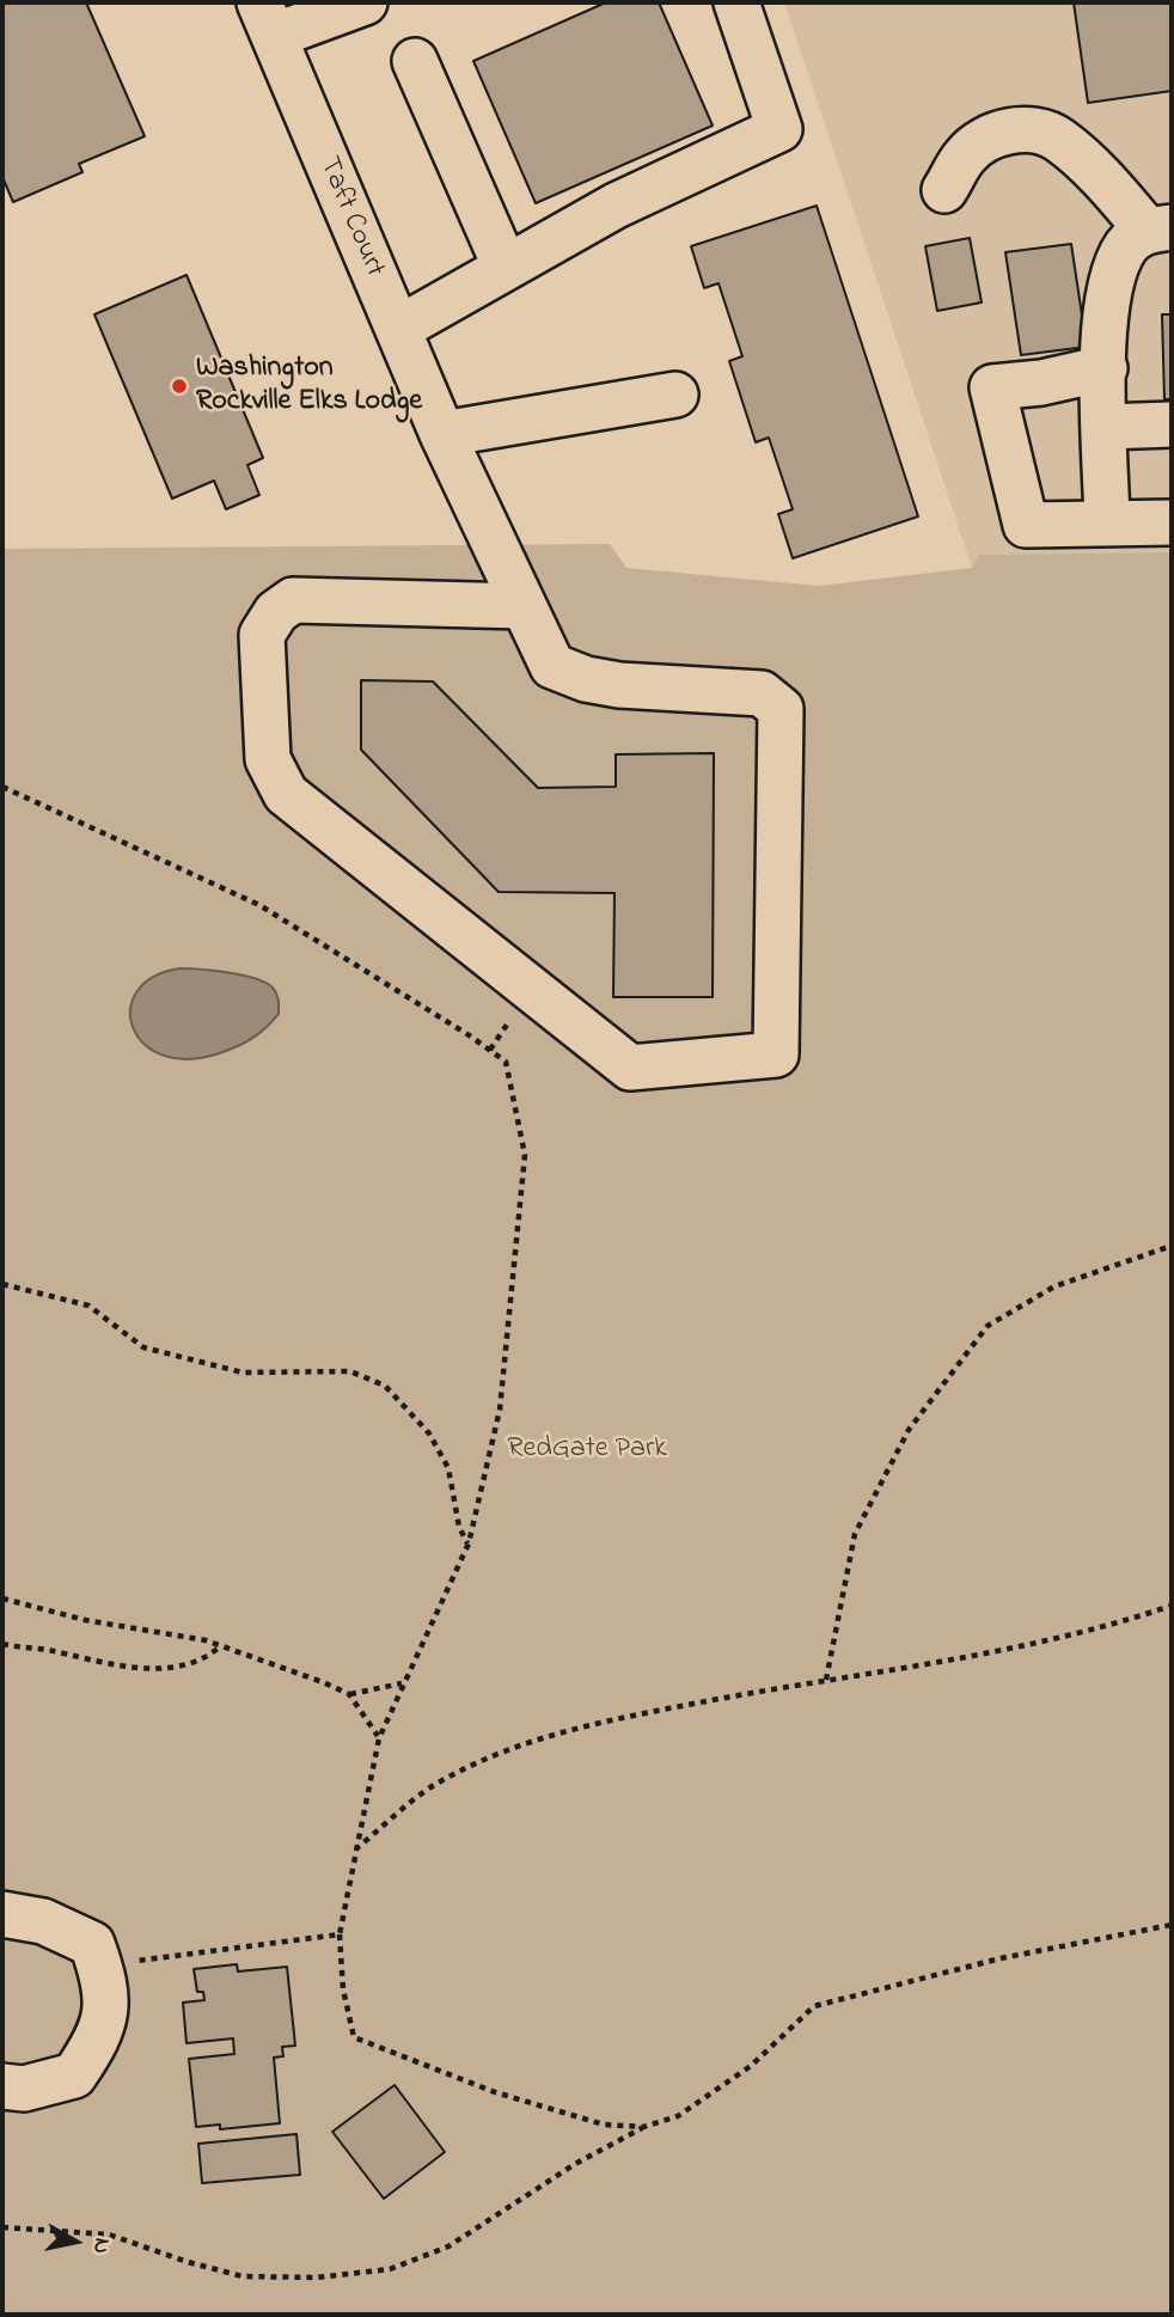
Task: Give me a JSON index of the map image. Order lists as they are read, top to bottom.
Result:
{
  "streets": {
    "street": ["Taft Court"]
  },
  "parks": ["RedGate Park"],
  "places": ["Washington Rockville Elks Lodge"],
  "north": "right"
}
